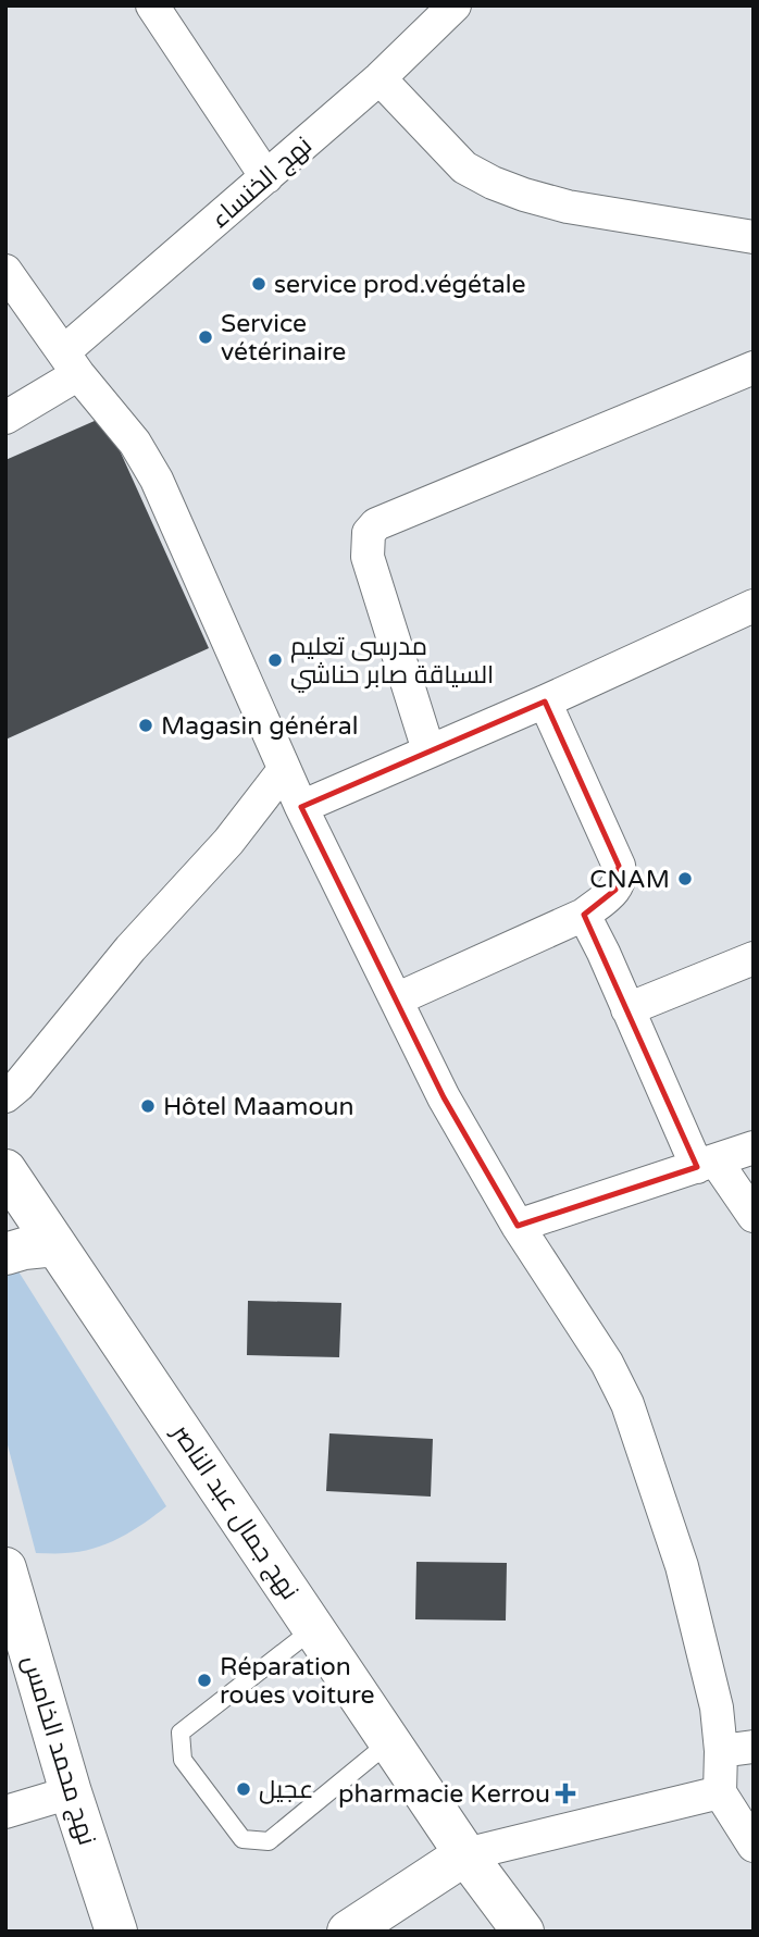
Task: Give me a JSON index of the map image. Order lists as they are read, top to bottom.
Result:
{
  "streets": {
    "main road": ["نهج جمال عبد الناصر", "نهج محمد الخامس"],
    "street": ["نهج الخنساء"]
  },
  "places": {
    "other": [
      "service prod.végétale",
      "Service vétérinaire",
      "مدرسى تعليم السياقة صابر حناشي",
      "Magasin général",
      "CNAM",
      "Hôtel Maamoun",
      "Réparation roues voiture",
      "عجيل"
    ],
    "health": ["pharmacie Kerrou"]
  }
}
